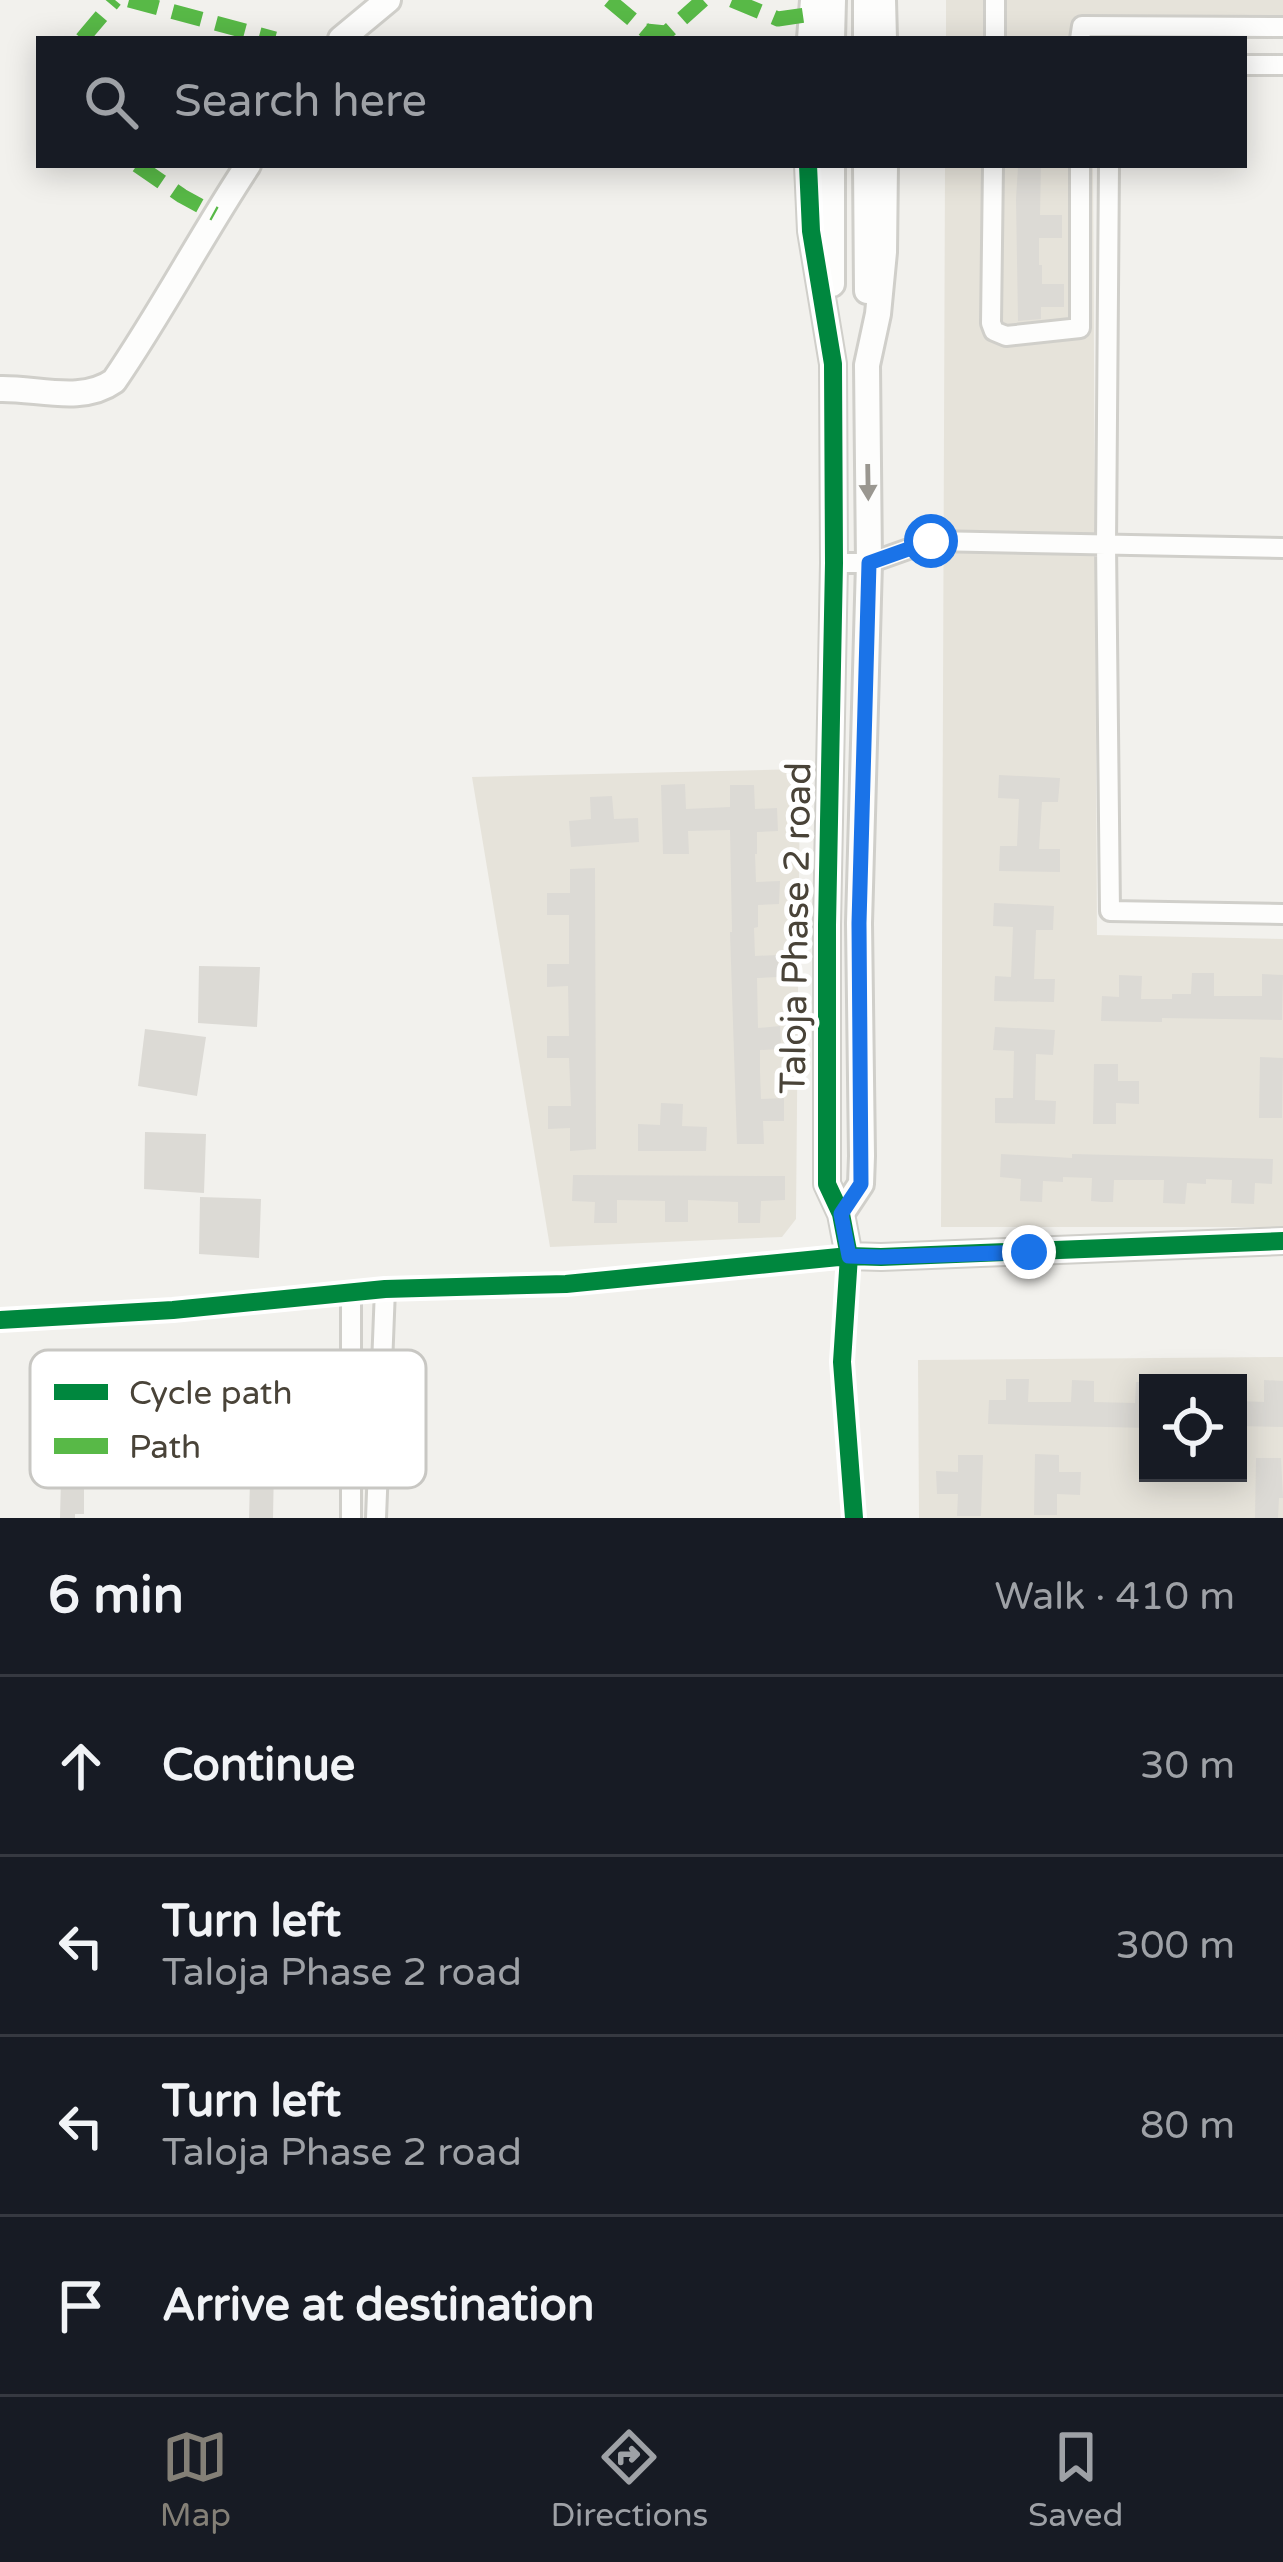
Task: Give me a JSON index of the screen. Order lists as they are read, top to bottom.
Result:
{
  "streets": {
    "street": ["Taloja Phase 2 road"]
  },
  "legend": ["Cycle path", "Path"],
  "page": {
    "search": "Search here",
    "heading": ["6 min", "Walk · 410 m"],
    "list": [
      ["Continue", "30 m"],
      ["Turn left", "Taloja Phase 2 road", "300 m"],
      ["Turn left", "Taloja Phase 2 road", "80 m"],
      "Arrive at destination"
    ],
    "nav": ["Map", "Directions", "Saved"]
  }
}
